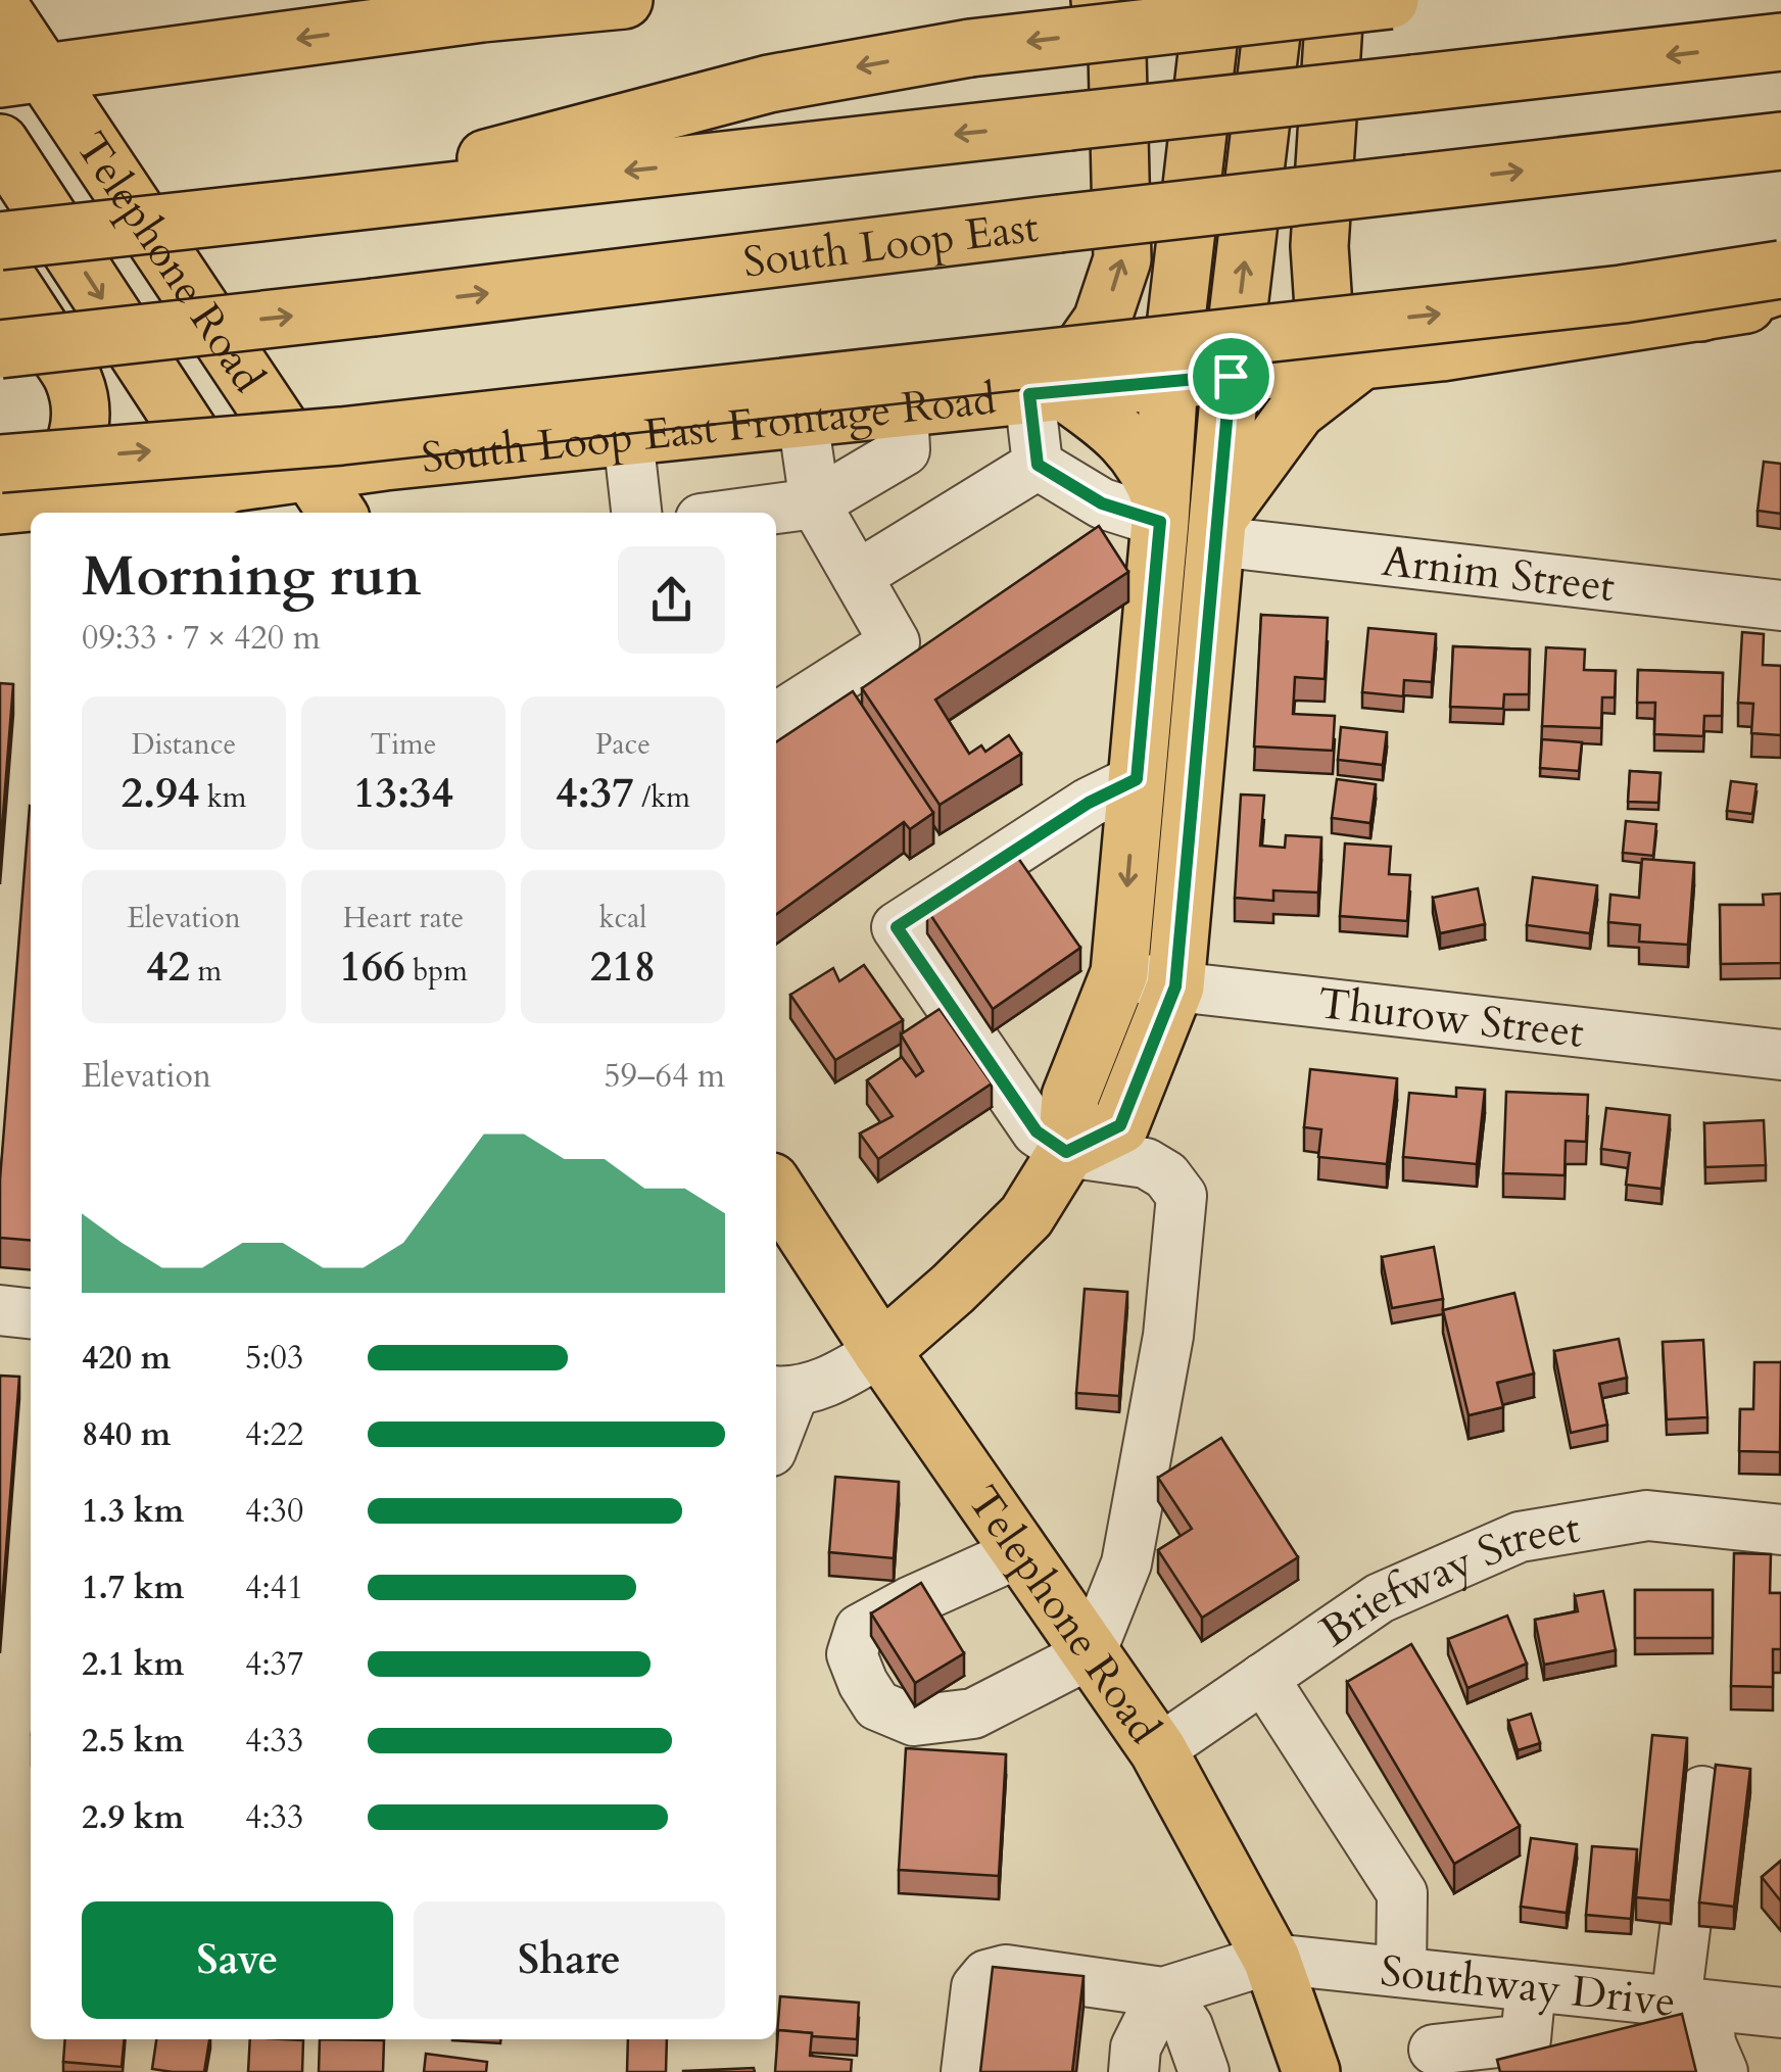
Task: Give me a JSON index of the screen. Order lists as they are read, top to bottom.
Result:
{
  "streets": {
    "main road": ["South Loop East", "Telephone Road", "South Loop East Frontage Road"],
    "street": [
      "Arnim Street",
      "Thurow Street",
      "Briefway Street",
      "Southway Drive"
    ]
  },
  "crossings": [
    ["Telephone Road", "South Loop East Frontage Road"],
    ["Telephone Road", "Briefway Street"],
    ["Telephone Road", "Southway Drive"]
  ],
  "page": {
    "heading": ["Morning run", "09:33 · 7 × 420 m"],
    "stats": [
      ["Distance", "2.94 km"],
      ["Time", "13:34"],
      ["Pace", "4:37 /km"],
      ["Elevation", "42 m"],
      ["Heart rate", "166 bpm"],
      ["kcal", "218"]
    ],
    "chart": ["Elevation", "59–64 m"],
    "list": [
      {
        "name": "420 m",
        "note": "5:03"
      },
      {
        "name": "840 m",
        "note": "4:22"
      },
      {
        "name": "1.3 km",
        "note": "4:30"
      },
      {
        "name": "1.7 km",
        "note": "4:41"
      },
      {
        "name": "2.1 km",
        "note": "4:37"
      },
      {
        "name": "2.5 km",
        "note": "4:33"
      },
      {
        "name": "2.9 km",
        "note": "4:33"
      }
    ],
    "buttons": ["Save", "Share"]
  }
}
